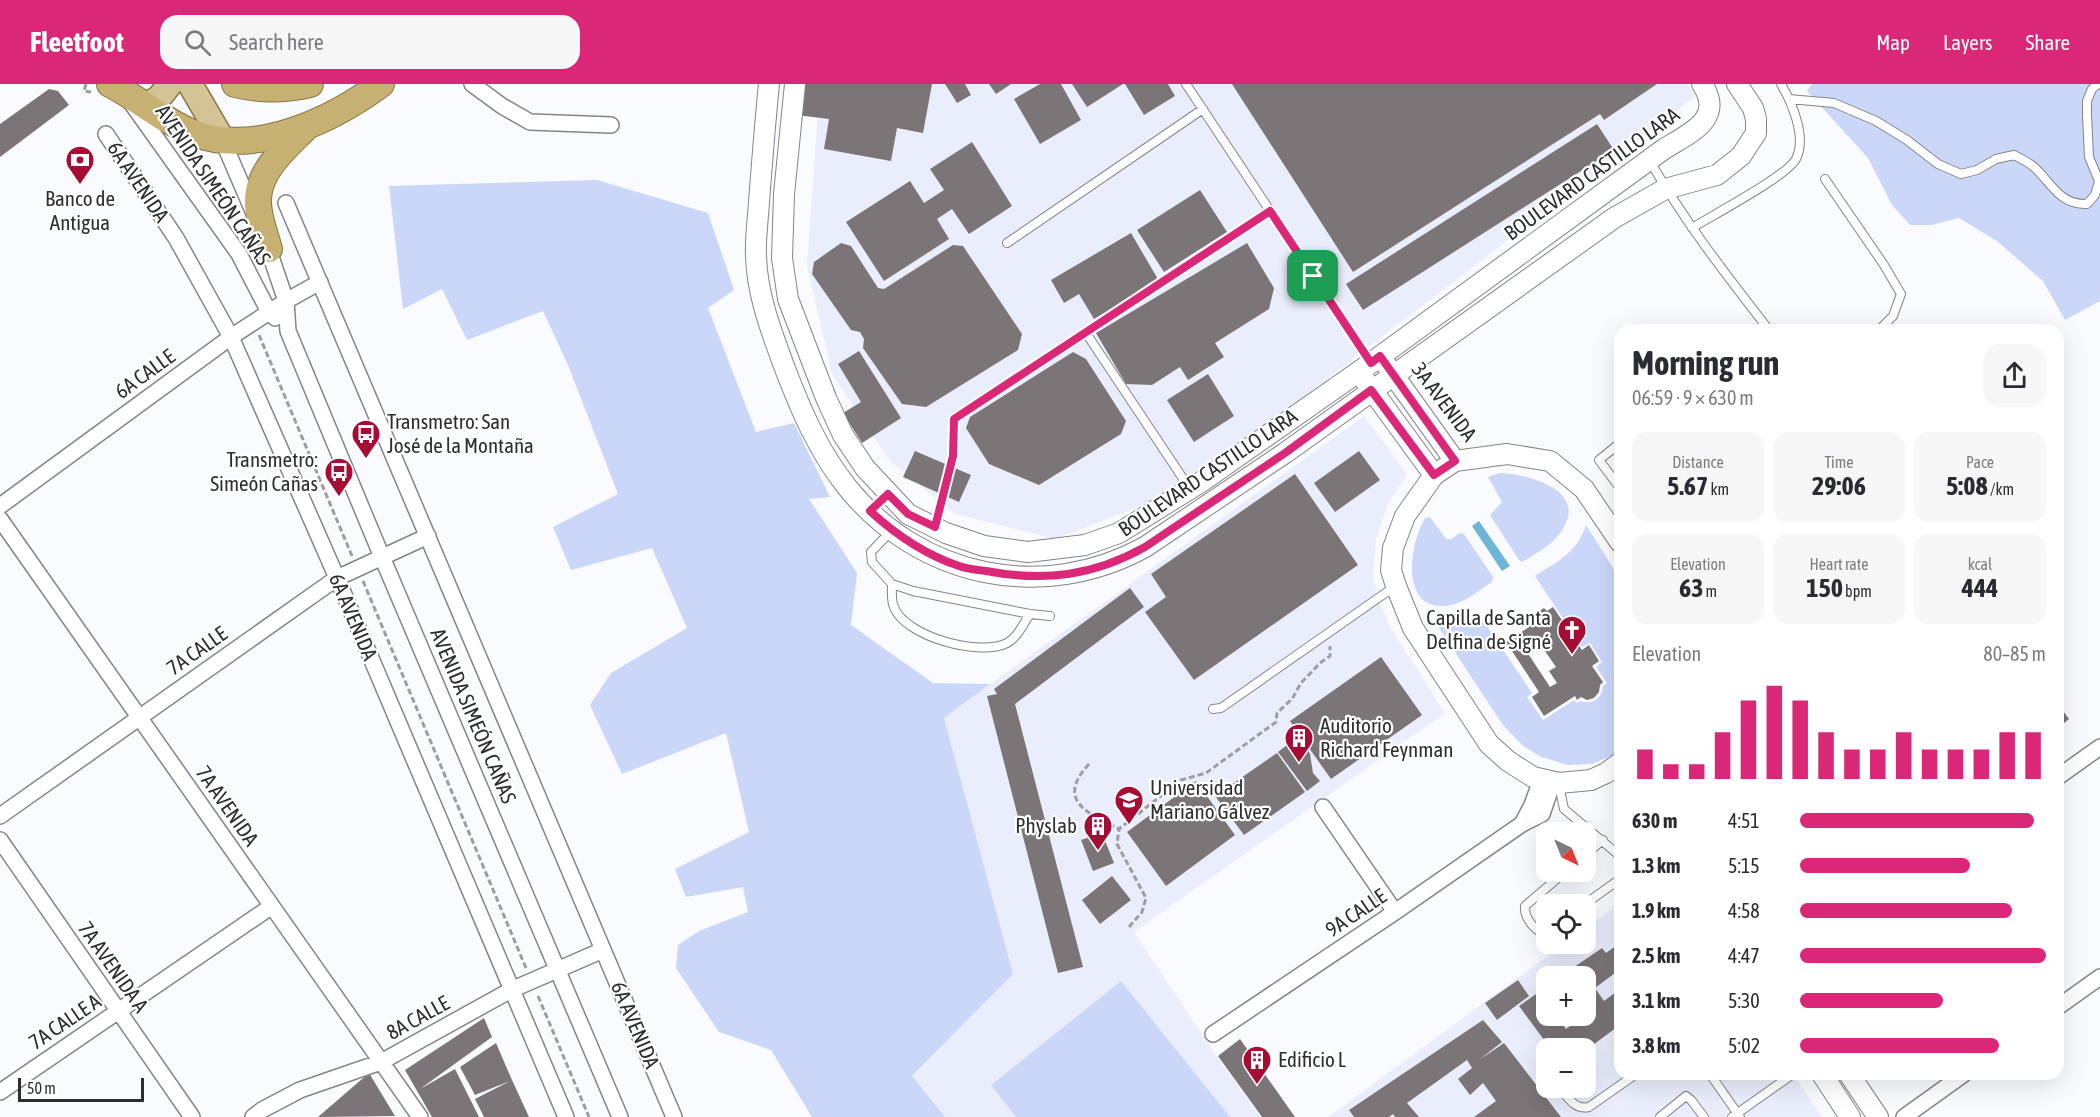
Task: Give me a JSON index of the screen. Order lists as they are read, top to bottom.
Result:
{
  "streets": {
    "street": [
      "BOULEVARD CASTILLO LARA",
      "6A AVENIDA",
      "AVENIDA SIMEÓN CAÑAS",
      "6A CALLE",
      "3A AVENIDA",
      "7A CALLE",
      "7A AVENIDA",
      "9A CALLE",
      "7A AVENIDA A",
      "8A CALLE",
      "7A CALLE A"
    ]
  },
  "crossings": [
    ["BOULEVARD CASTILLO LARA", "3A AVENIDA"],
    ["6A AVENIDA", "6A CALLE"],
    ["6A AVENIDA", "7A CALLE"],
    ["6A AVENIDA", "8A CALLE"],
    ["AVENIDA SIMEÓN CAÑAS", "6A CALLE"],
    ["AVENIDA SIMEÓN CAÑAS", "7A CALLE"],
    ["AVENIDA SIMEÓN CAÑAS", "8A CALLE"],
    ["7A CALLE", "7A AVENIDA"],
    ["7A AVENIDA", "8A CALLE"],
    ["7A AVENIDA", "7A CALLE A"],
    ["7A AVENIDA A", "7A CALLE A"]
  ],
  "places": {
    "bank": ["Banco de Antigua"],
    "bus stop": ["Transmetro: San José de la Montaña", "Transmetro: Simeón Cañas"],
    "church": ["Capilla de Santa Delfina de Signé"],
    "building": ["Auditorio Richard Feynman", "Physlab", "Edificio L"],
    "school or university": ["Universidad Mariano Gálvez"]
  },
  "scale_bar": "50 m",
  "north": "bottom right",
  "page": {
    "header": "Fleetfoot",
    "search": "Search here",
    "nav": ["Map", "Layers", "Share"],
    "heading": ["Morning run", "06:59 · 9 × 630 m"],
    "stats": [
      ["Distance", "5.67 km"],
      ["Time", "29:06"],
      ["Pace", "5:08 /km"],
      ["Elevation", "63 m"],
      ["Heart rate", "150 bpm"],
      ["kcal", "444"]
    ],
    "chart": ["Elevation", "80–85 m"],
    "list": [
      {
        "name": "630 m",
        "note": "4:51"
      },
      {
        "name": "1.3 km",
        "note": "5:15"
      },
      {
        "name": "1.9 km",
        "note": "4:58"
      },
      {
        "name": "2.5 km",
        "note": "4:47"
      },
      {
        "name": "3.1 km",
        "note": "5:30"
      },
      {
        "name": "3.8 km",
        "note": "5:02"
      }
    ],
    "map_buttons": ["+", "−"],
    "scale": "50 m"
  }
}
